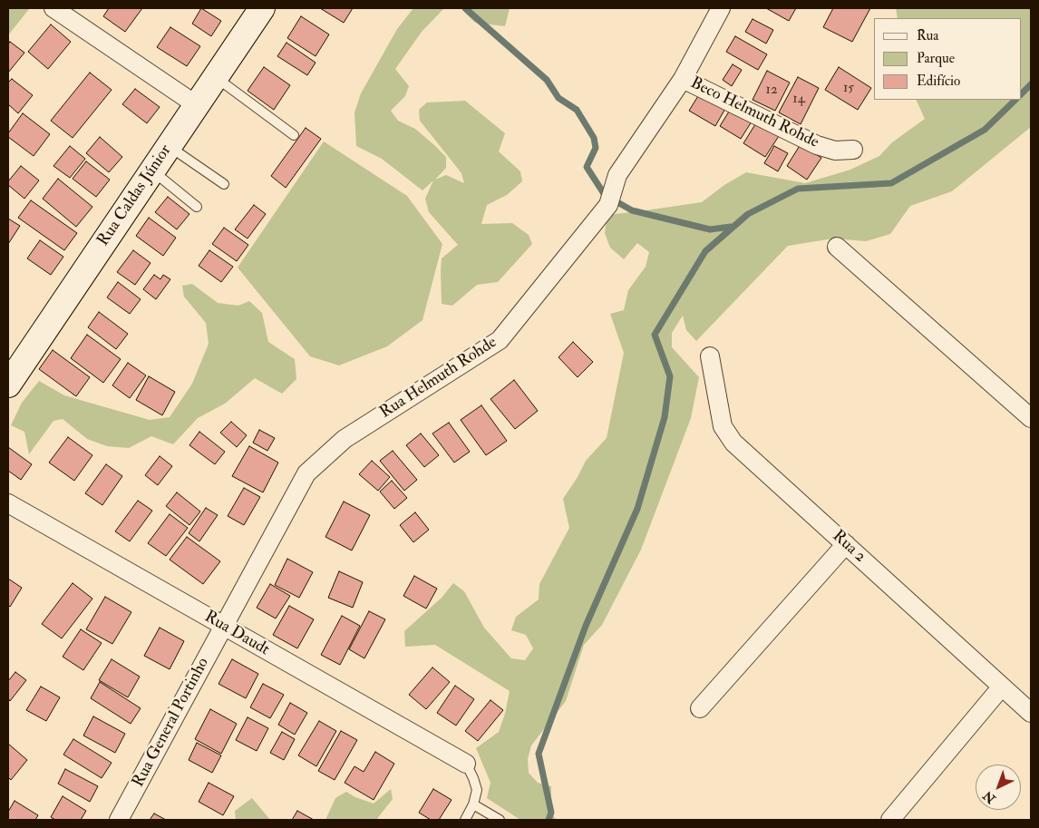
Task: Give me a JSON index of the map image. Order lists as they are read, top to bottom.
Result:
{
  "streets": {
    "street": [
      "Beco Helmuth Rohde",
      "Rua Caldas Júnior",
      "Rua Helmuth Rohde",
      "Rua 2",
      "Rua Daudt",
      "Rua General Portinho"
    ]
  },
  "crossings": [
    ["Beco Helmuth Rohde", "Rua Helmuth Rohde"],
    ["Rua Helmuth Rohde", "Rua Daudt"],
    ["Rua Helmuth Rohde", "Rua General Portinho"],
    ["Rua Daudt", "Rua General Portinho"]
  ],
  "house_numbers": ["15", "12", "14"],
  "legend": ["Rua", "Parque", "Edifício"],
  "north": "bottom left"
}
